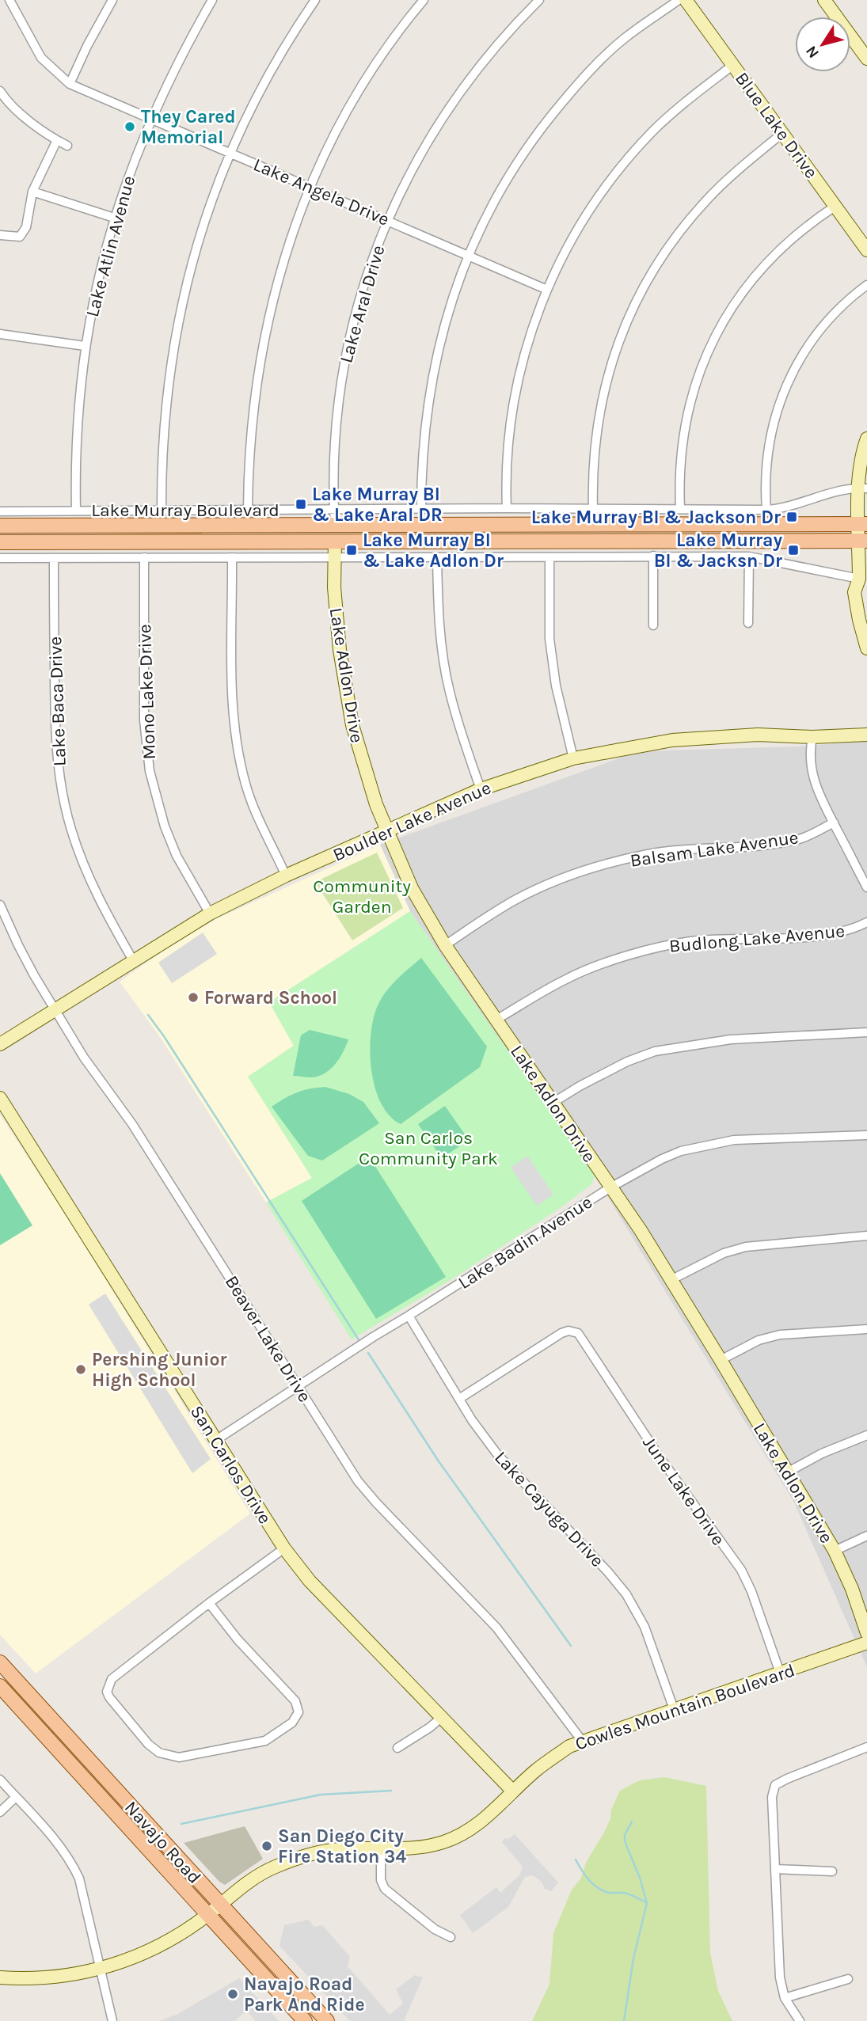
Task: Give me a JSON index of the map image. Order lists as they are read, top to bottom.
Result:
{
  "streets": {
    "main road": ["Lake Murray Boulevard", "Navajo Road"],
    "street": [
      "Blue Lake Drive",
      "Lake Angela Drive",
      "Lake Atlin Avenue",
      "Lake Aral Drive",
      "Lake Adlon Drive",
      "Mono Lake Drive",
      "Lake Baca Drive",
      "Boulder Lake Avenue",
      "Balsam Lake Avenue",
      "Budlong Lake Avenue",
      "Lake Badin Avenue",
      "Beaver Lake Drive",
      "San Carlos Drive",
      "June Lake Drive",
      "Lake Cayuga Drive",
      "Cowles Mountain Boulevard"
    ]
  },
  "crossings": [
    ["Lake Angela Drive", "Lake Atlin Avenue"],
    ["Lake Angela Drive", "Lake Aral Drive"],
    ["Lake Atlin Avenue", "Lake Murray Boulevard"],
    ["Lake Aral Drive", "Lake Murray Boulevard"],
    ["Lake Murray Boulevard", "Lake Adlon Drive"],
    ["Lake Adlon Drive", "Boulder Lake Avenue"],
    ["Lake Adlon Drive", "Balsam Lake Avenue"],
    ["Lake Adlon Drive", "Budlong Lake Avenue"],
    ["Lake Adlon Drive", "Lake Badin Avenue"],
    ["Mono Lake Drive", "Boulder Lake Avenue"],
    ["Lake Baca Drive", "Boulder Lake Avenue"],
    ["Boulder Lake Avenue", "Beaver Lake Drive"],
    ["Lake Badin Avenue", "Beaver Lake Drive"],
    ["Lake Badin Avenue", "San Carlos Drive"],
    ["Lake Badin Avenue", "Lake Cayuga Drive"],
    ["Beaver Lake Drive", "Cowles Mountain Boulevard"],
    ["San Carlos Drive", "Cowles Mountain Boulevard"],
    ["June Lake Drive", "Lake Cayuga Drive"],
    ["June Lake Drive", "Cowles Mountain Boulevard"],
    ["Lake Cayuga Drive", "Cowles Mountain Boulevard"],
    ["Cowles Mountain Boulevard", "Navajo Road"]
  ],
  "parks": ["Community Garden", "San Carlos Community Park"],
  "places": {
    "other": [
      "They Cared Memorial",
      "Forward School",
      "Pershing Junior High School",
      "San Diego City Fire Station 34",
      "Navajo Road Park And Ride"
    ],
    "transit": [
      "Lake Murray Bl & Lake Aral DR",
      "Lake Murray Bl & Jackson Dr",
      "Lake Murray Bl & Lake Adlon Dr",
      "Lake Murray Bl & Jacksn Dr"
    ]
  },
  "north": "bottom left"
}
